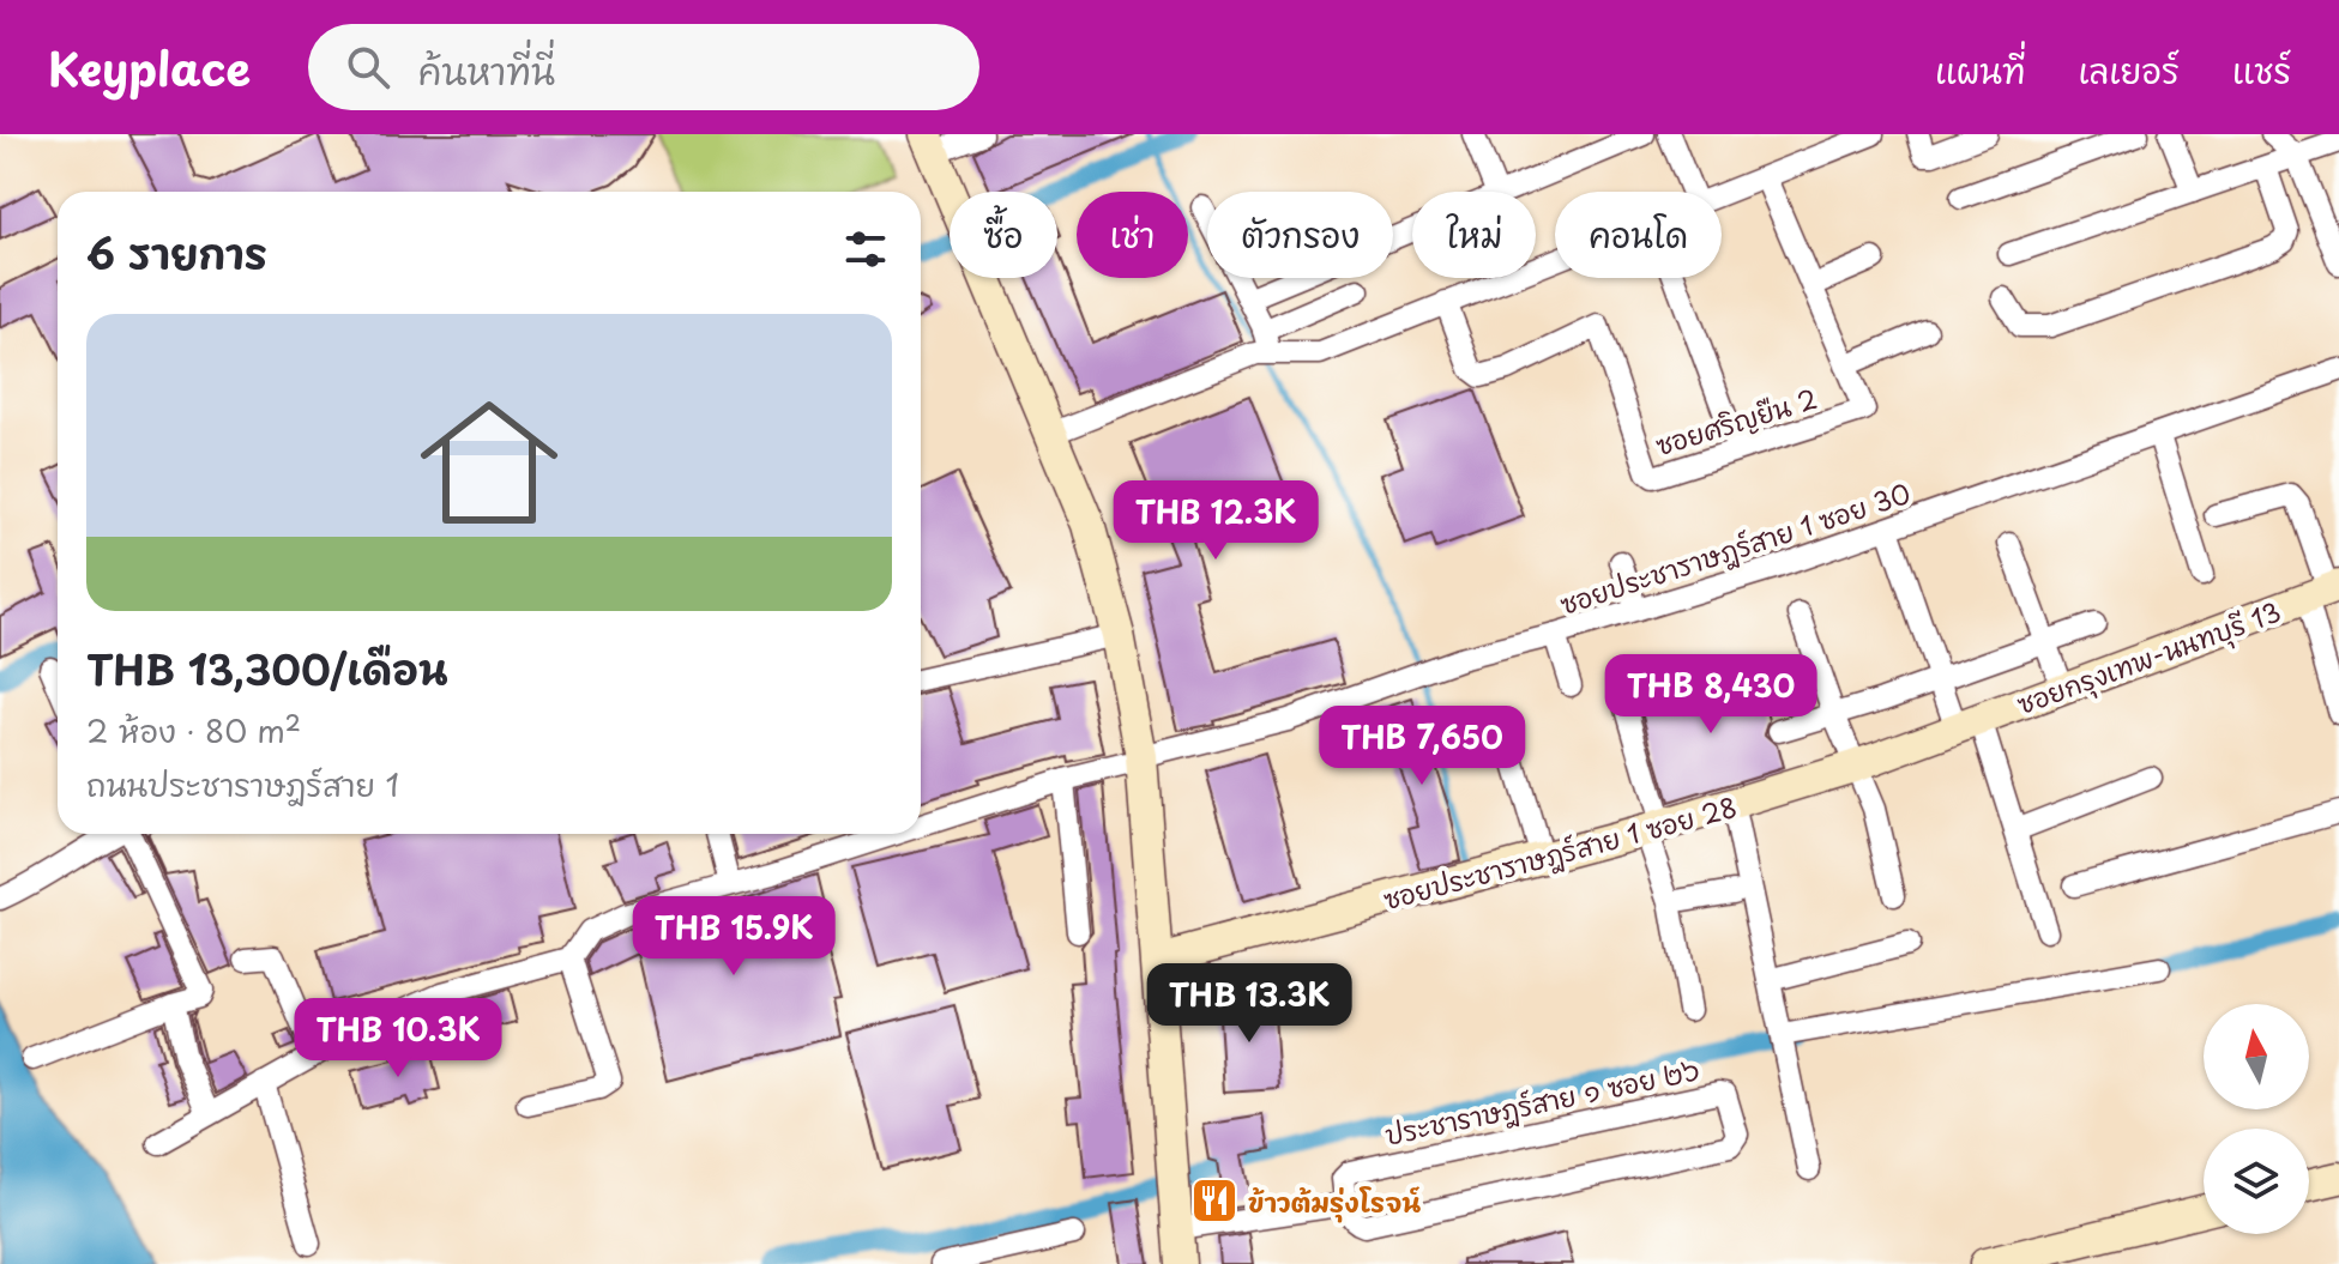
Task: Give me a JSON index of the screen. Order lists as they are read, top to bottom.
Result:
{
  "streets": {
    "street": [
      "ซอยศริญยืน 2",
      "ซอยประชาราษฎร์สาย 1 ซอย 30",
      "ซอยกรุงเทพ-นนทบุรี 13",
      "ซอยประชาราษฎร์สาย 1 ซอย 28",
      "ประชาราษฎร์สาย ๑ ซอย ๒๖"
    ]
  },
  "crossings": [
    ["ซอยกรุงเทพ-นนทบุรี 13", "ซอยประชาราษฎร์สาย 1 ซอย 28"]
  ],
  "places": {
    "restaurant": ["ข้าวต้มรุ่งโรจน์"]
  },
  "north": "top",
  "page": {
    "header": "Keyplace",
    "search": "ค้นหาที่นี่",
    "nav": ["แผนที่", "เลเยอร์", "แชร์"],
    "chip": [
      "ซื้อ",
      "เช่า",
      "ตัวกรอง",
      "ใหม่",
      "คอนโด"
    ],
    "heading": "6 รายการ",
    "list": [
      {
        "name": "THB 13,300/เดือน",
        "note": "2 ห้อง · 80 m² · ถนนประชาราษฎร์สาย 1"
      }
    ],
    "price": [
      "THB 12.3K",
      "THB 8,430",
      "THB 7,650",
      "THB 15.9K",
      "THB 13.3K",
      "THB 10.3K"
    ]
  }
}
